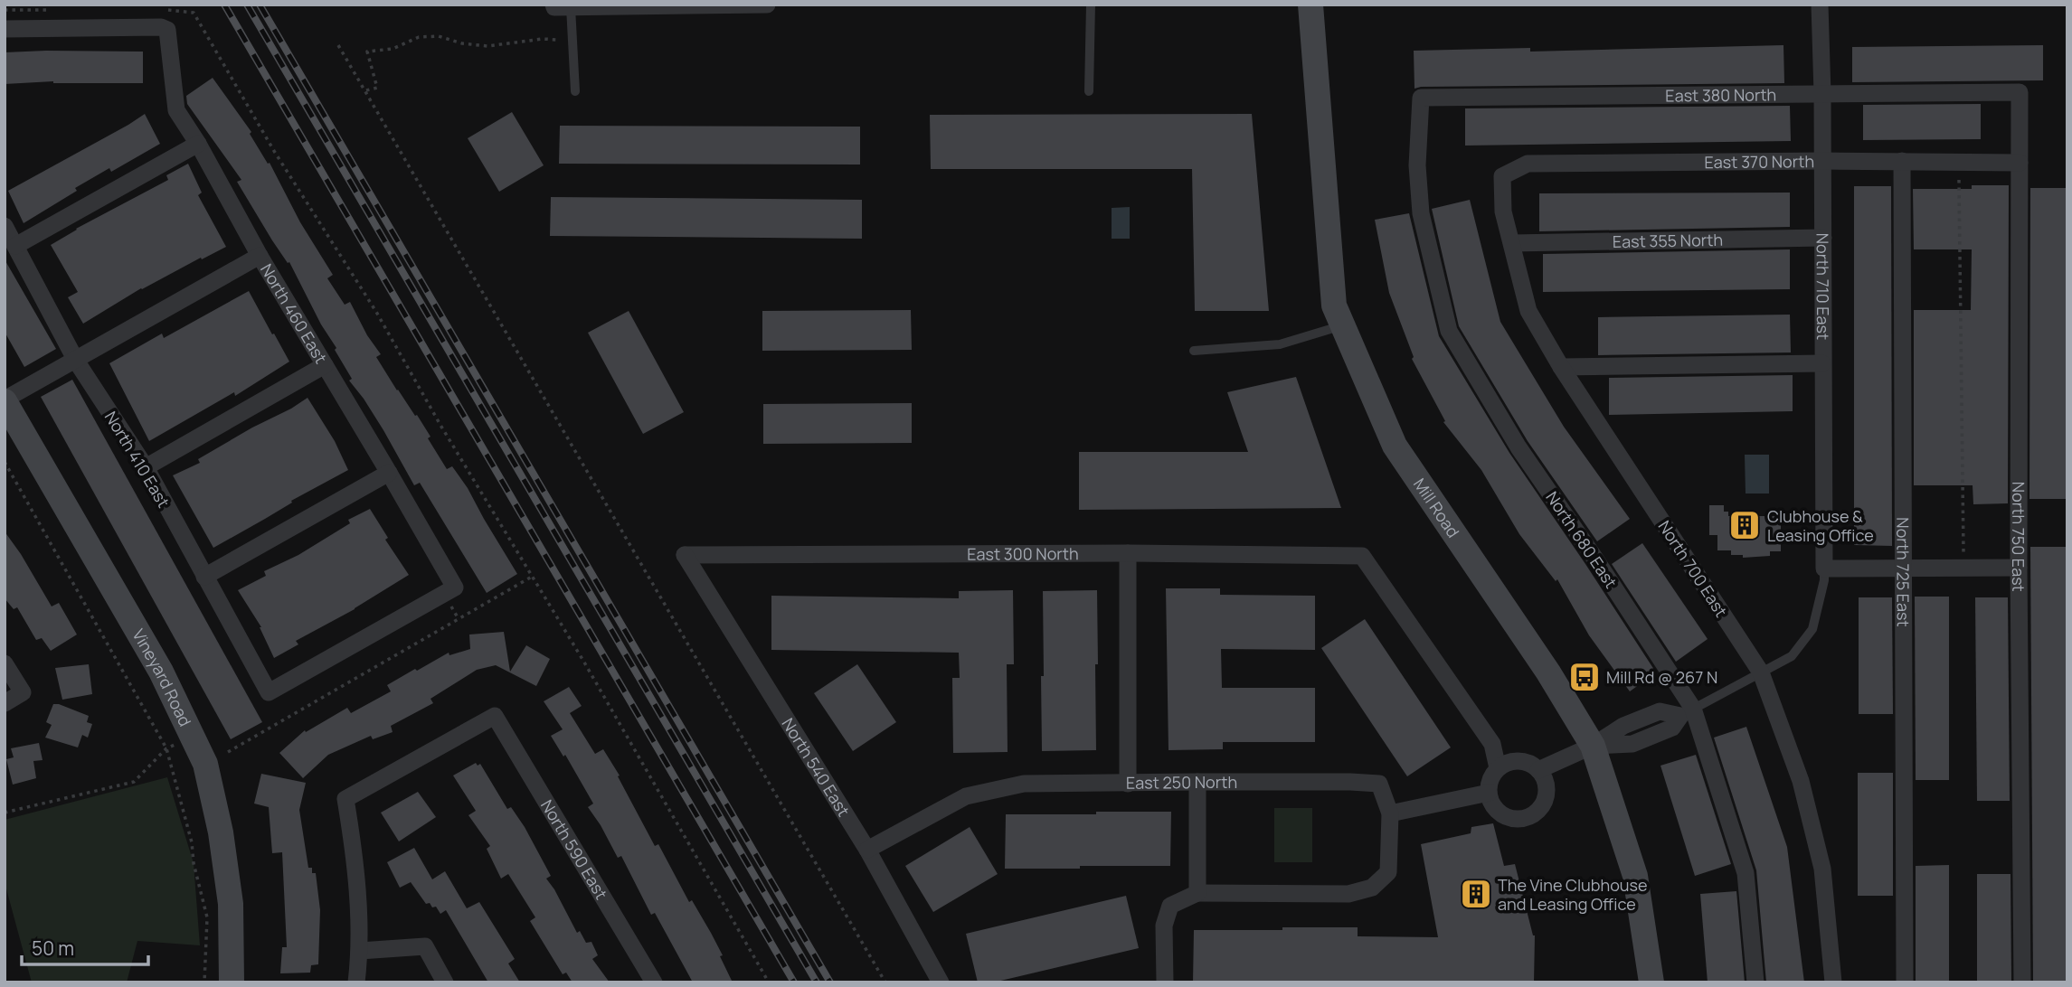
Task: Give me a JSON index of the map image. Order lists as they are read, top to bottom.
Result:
{
  "streets": {
    "main road": ["Mill Road", "Vineyard Road"],
    "street": [
      "East 380 North",
      "East 370 North",
      "East 355 North",
      "North 710 East",
      "North 460 East",
      "North 410 East",
      "North 750 East",
      "North 680 East",
      "East 300 North",
      "North 700 East",
      "North 725 East",
      "North 540 East",
      "East 250 North",
      "North 590 East"
    ]
  },
  "crossings": [
    ["East 380 North", "North 710 East"],
    ["East 380 North", "North 750 East"],
    ["East 380 North", "North 680 East"],
    ["East 370 North", "North 710 East"],
    ["East 370 North", "North 750 East"],
    ["East 370 North", "North 700 East"],
    ["East 370 North", "North 725 East"],
    ["East 355 North", "North 710 East"],
    ["East 355 North", "North 700 East"],
    ["North 460 East", "North 410 East"],
    ["East 300 North", "North 540 East"],
    ["North 540 East", "East 250 North"]
  ],
  "places": {
    "building": ["Clubhouse & Leasing Office", "The Vine Clubhouse and Leasing Office"],
    "bus stop": ["Mill Rd @ 267 N"]
  },
  "scale_bar": "50 m"
}
